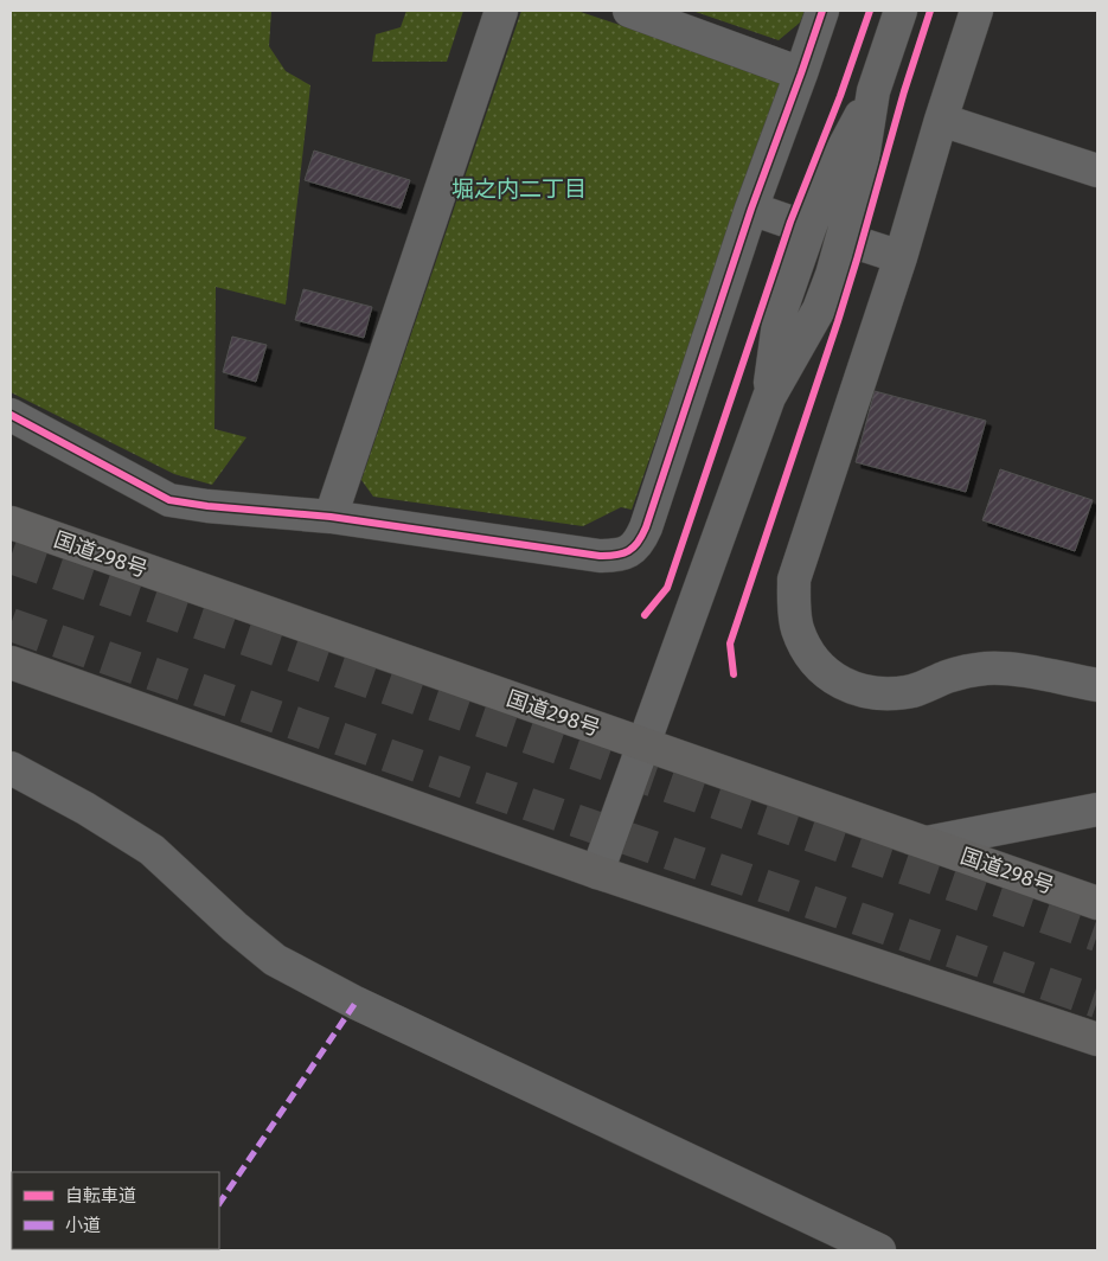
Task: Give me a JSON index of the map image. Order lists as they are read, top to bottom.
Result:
{
  "streets": {
    "highway": ["国道298号"]
  },
  "districts": ["堀之内二丁目"],
  "legend": ["自転車道", "小道"]
}
